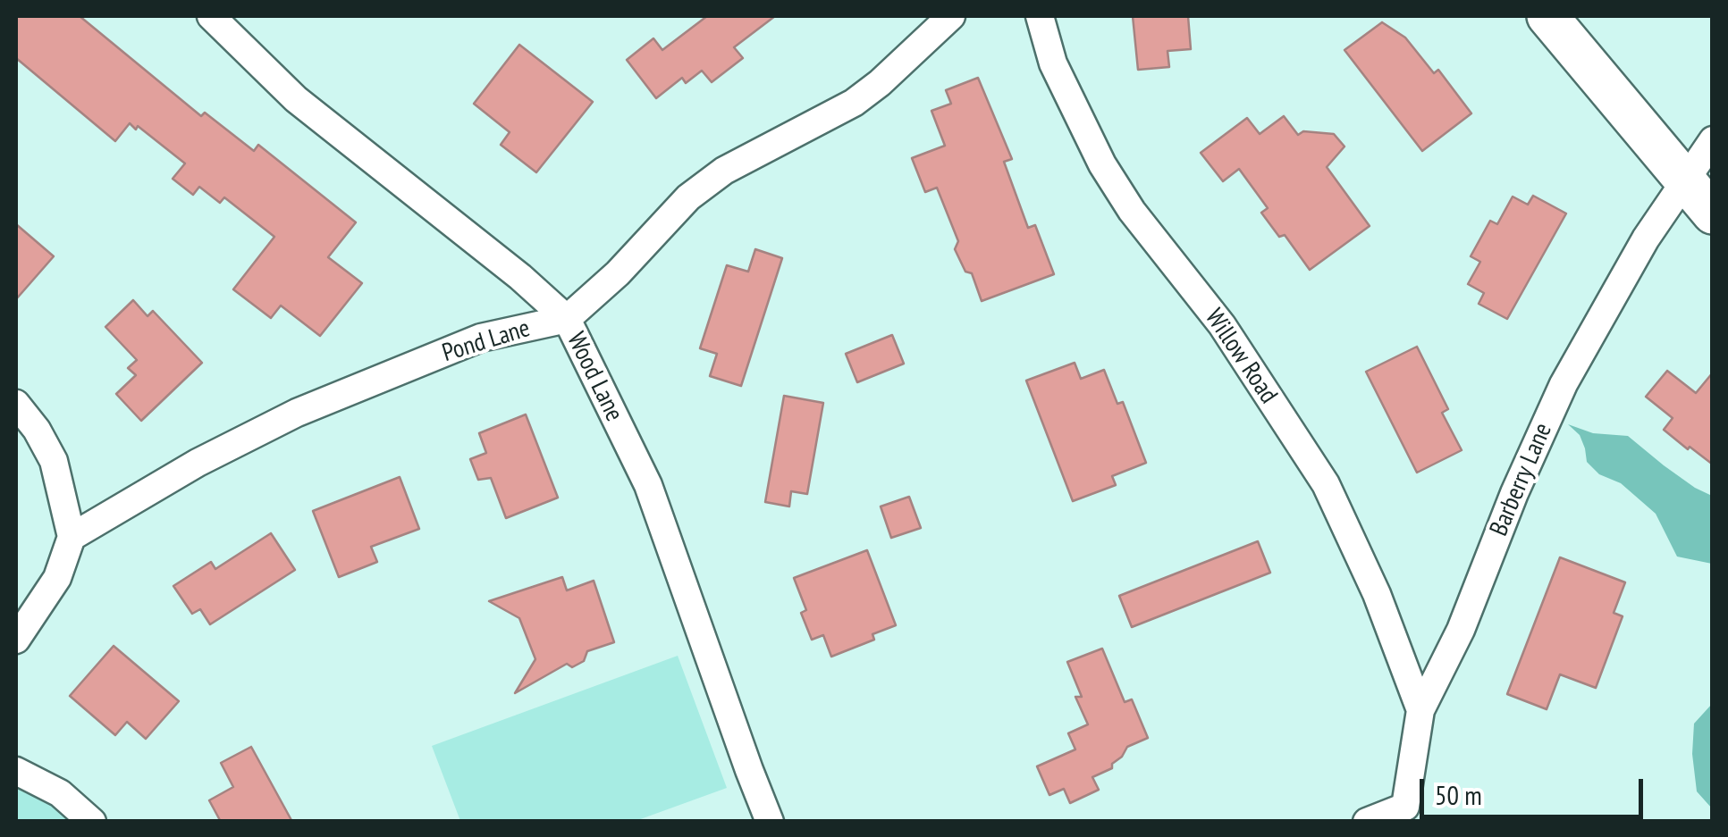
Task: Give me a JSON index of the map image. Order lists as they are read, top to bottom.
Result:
{
  "streets": {
    "street": [
      "Pond Lane",
      "Willow Road",
      "Wood Lane",
      "Barberry Lane"
    ]
  },
  "crossings": [
    ["Pond Lane", "Wood Lane"],
    ["Willow Road", "Barberry Lane"]
  ],
  "scale_bar": "50 m"
}
